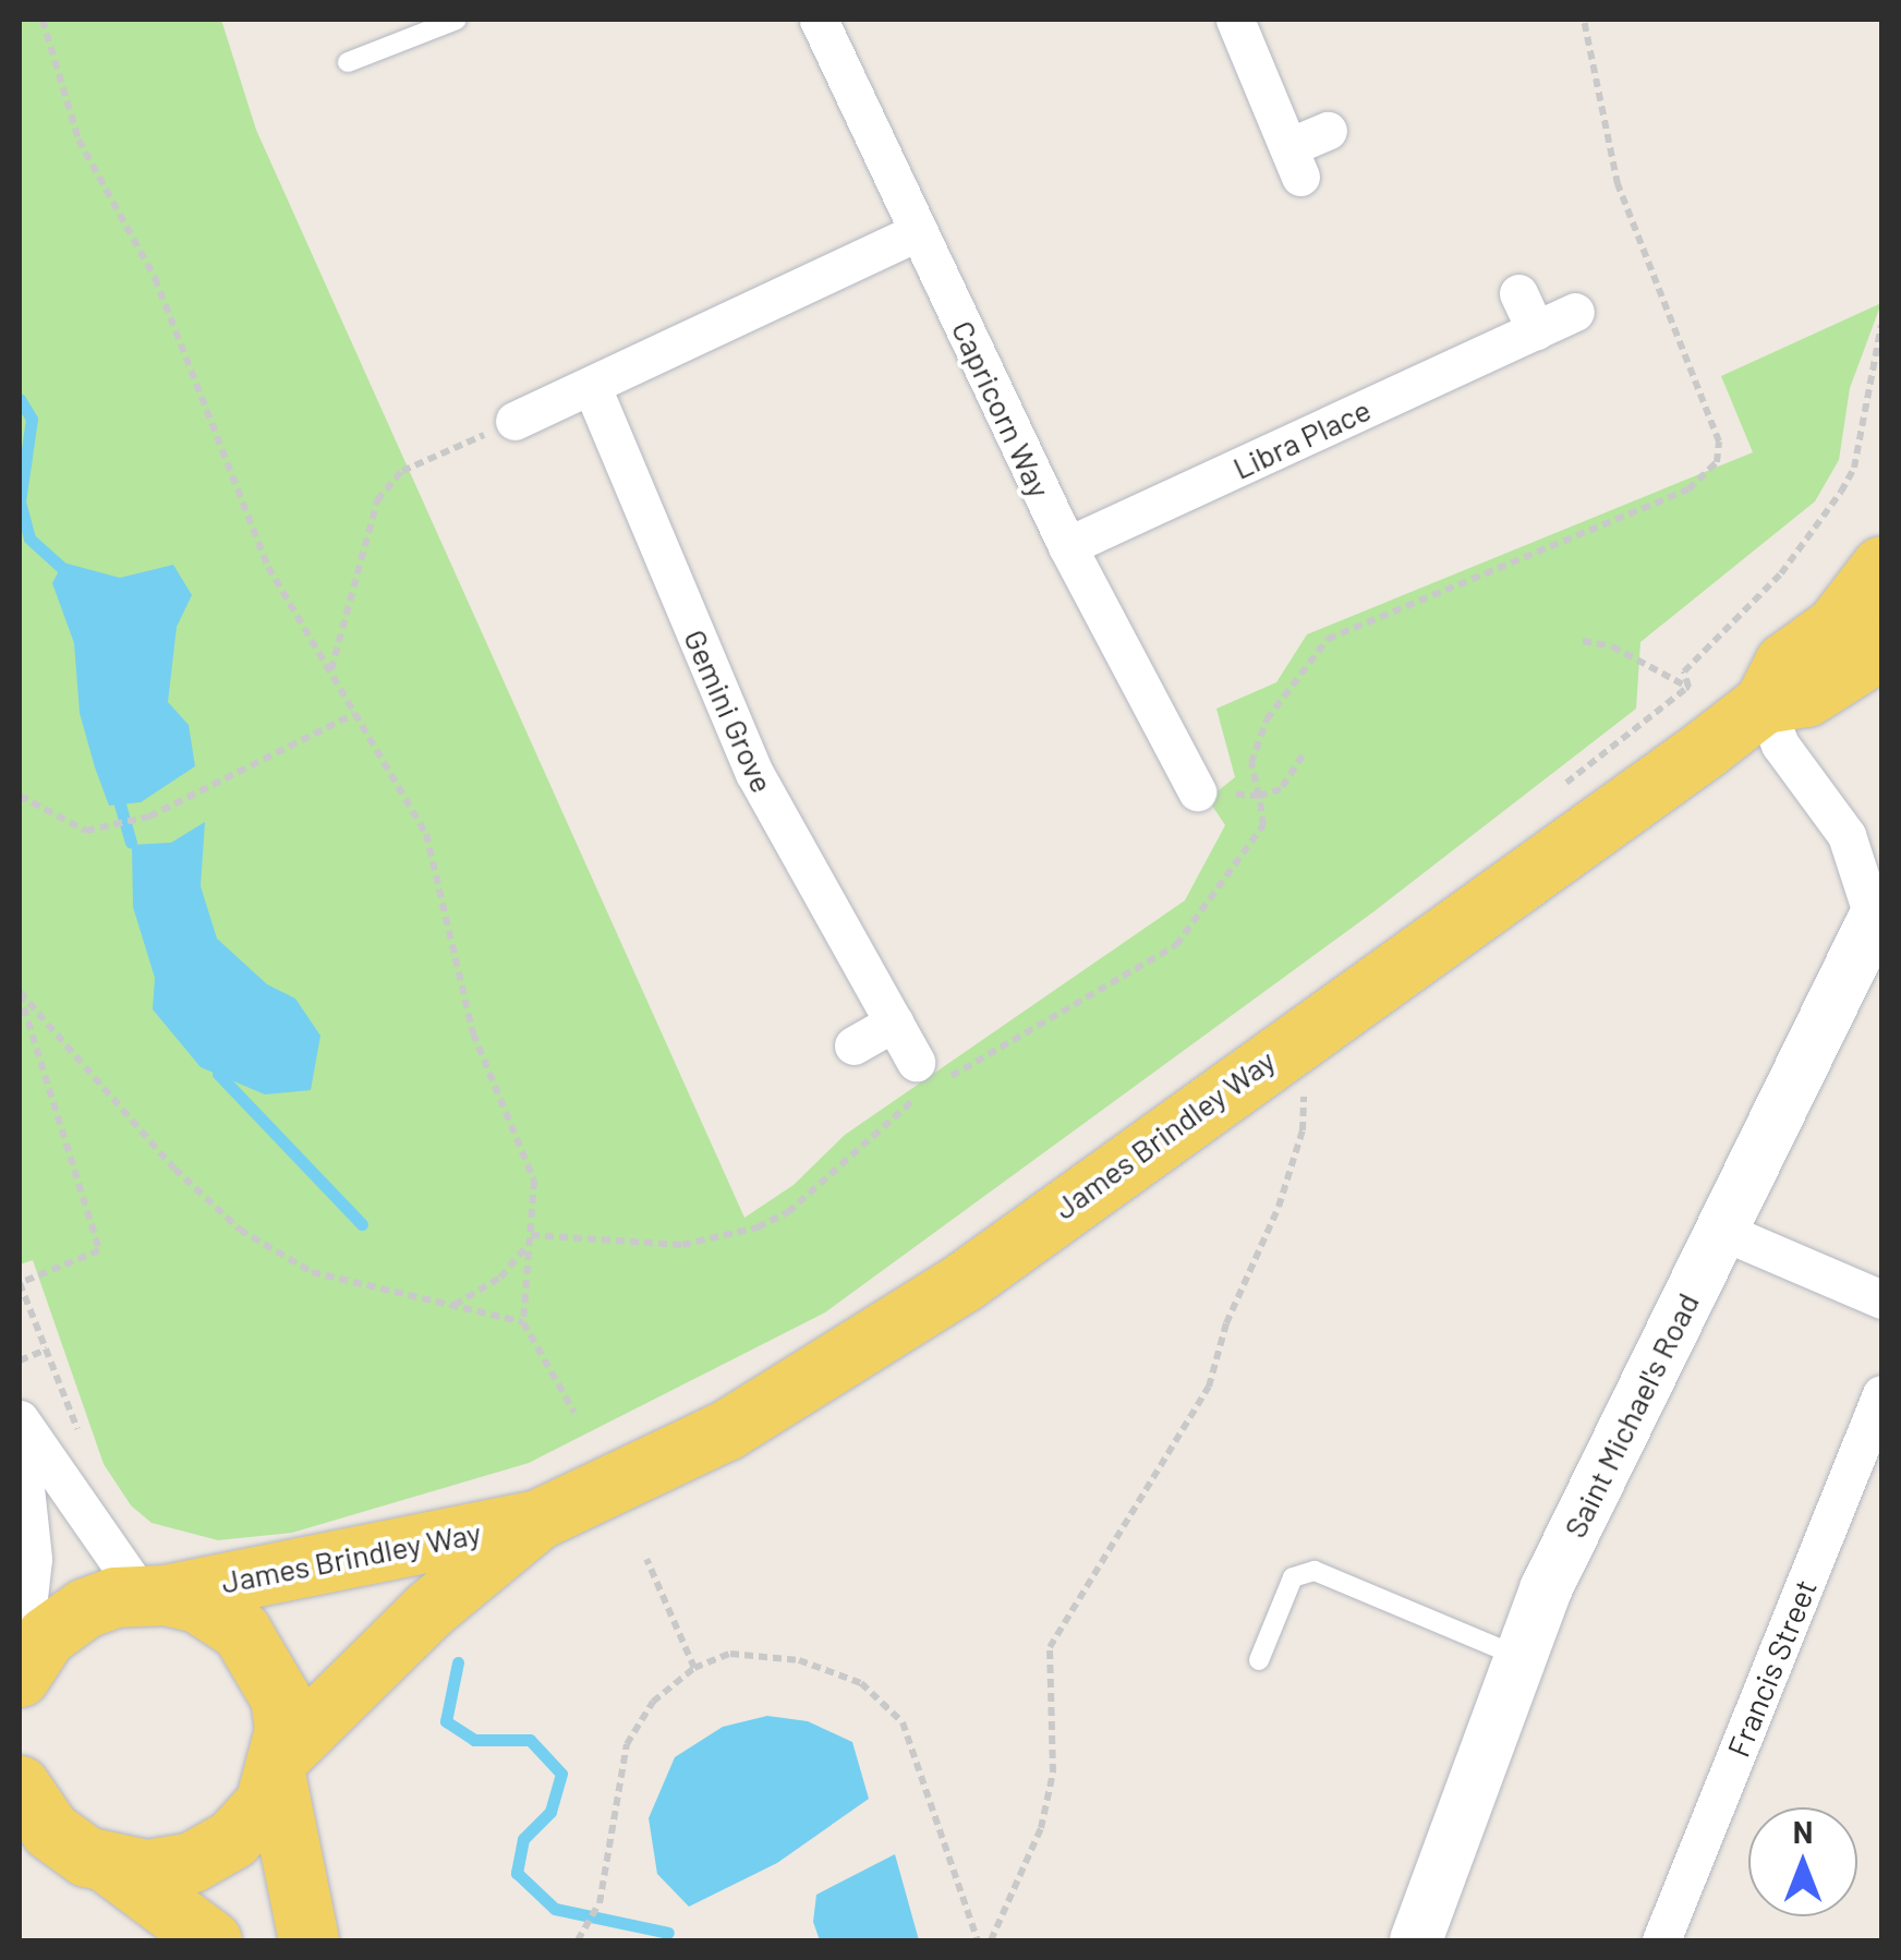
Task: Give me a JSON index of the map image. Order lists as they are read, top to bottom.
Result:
{
  "streets": {
    "main road": ["James Brindley Way"],
    "street": [
      "Capricorn Way",
      "Libra Place",
      "Gemini Grove",
      "Saint Michael's Road",
      "Francis Street"
    ]
  },
  "crossings": [
    ["Capricorn Way", "Libra Place"]
  ],
  "north": "top"
}
